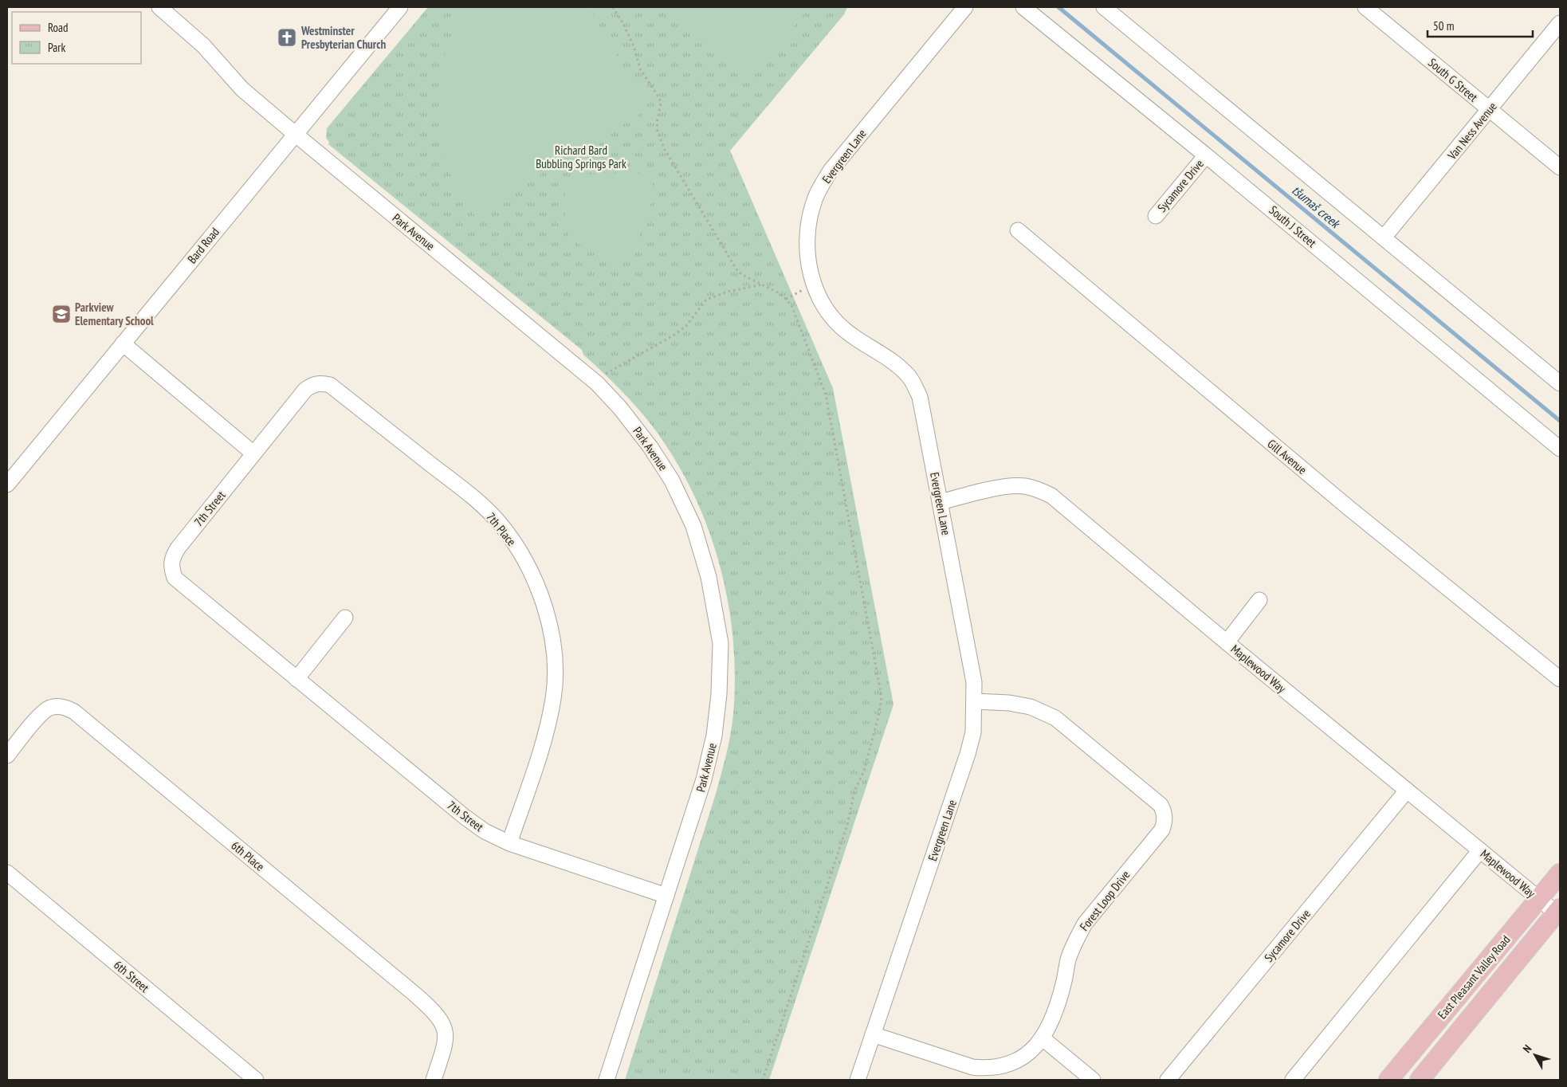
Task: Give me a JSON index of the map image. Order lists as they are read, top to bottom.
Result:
{
  "streets": {
    "main road": ["East Pleasant Valley Road"],
    "street": [
      "South G Street",
      "Van Ness Avenue",
      "Evergreen Lane",
      "Sycamore Drive",
      "South J Street",
      "Park Avenue",
      "Bard Road",
      "Gill Avenue",
      "7th Street",
      "7th Place",
      "Maplewood Way",
      "6th Place",
      "Forest Loop Drive",
      "6th Street"
    ]
  },
  "crossings": [
    ["South G Street", "Van Ness Avenue"],
    ["Evergreen Lane", "Maplewood Way"],
    ["Evergreen Lane", "Forest Loop Drive"],
    ["Sycamore Drive", "South J Street"],
    ["Sycamore Drive", "Maplewood Way"],
    ["Park Avenue", "Bard Road"],
    ["Park Avenue", "7th Street"],
    ["7th Street", "7th Place"],
    ["Maplewood Way", "East Pleasant Valley Road"]
  ],
  "water": ["tšumaš creek"],
  "parks": ["Richard Bard Bubbling Springs Park"],
  "places": {
    "church": ["Westminster Presbyterian Church"],
    "school or university": ["Parkview Elementary School"]
  },
  "legend": ["Road", "Park"],
  "scale_bar": "50 m",
  "north": "top left"
}
